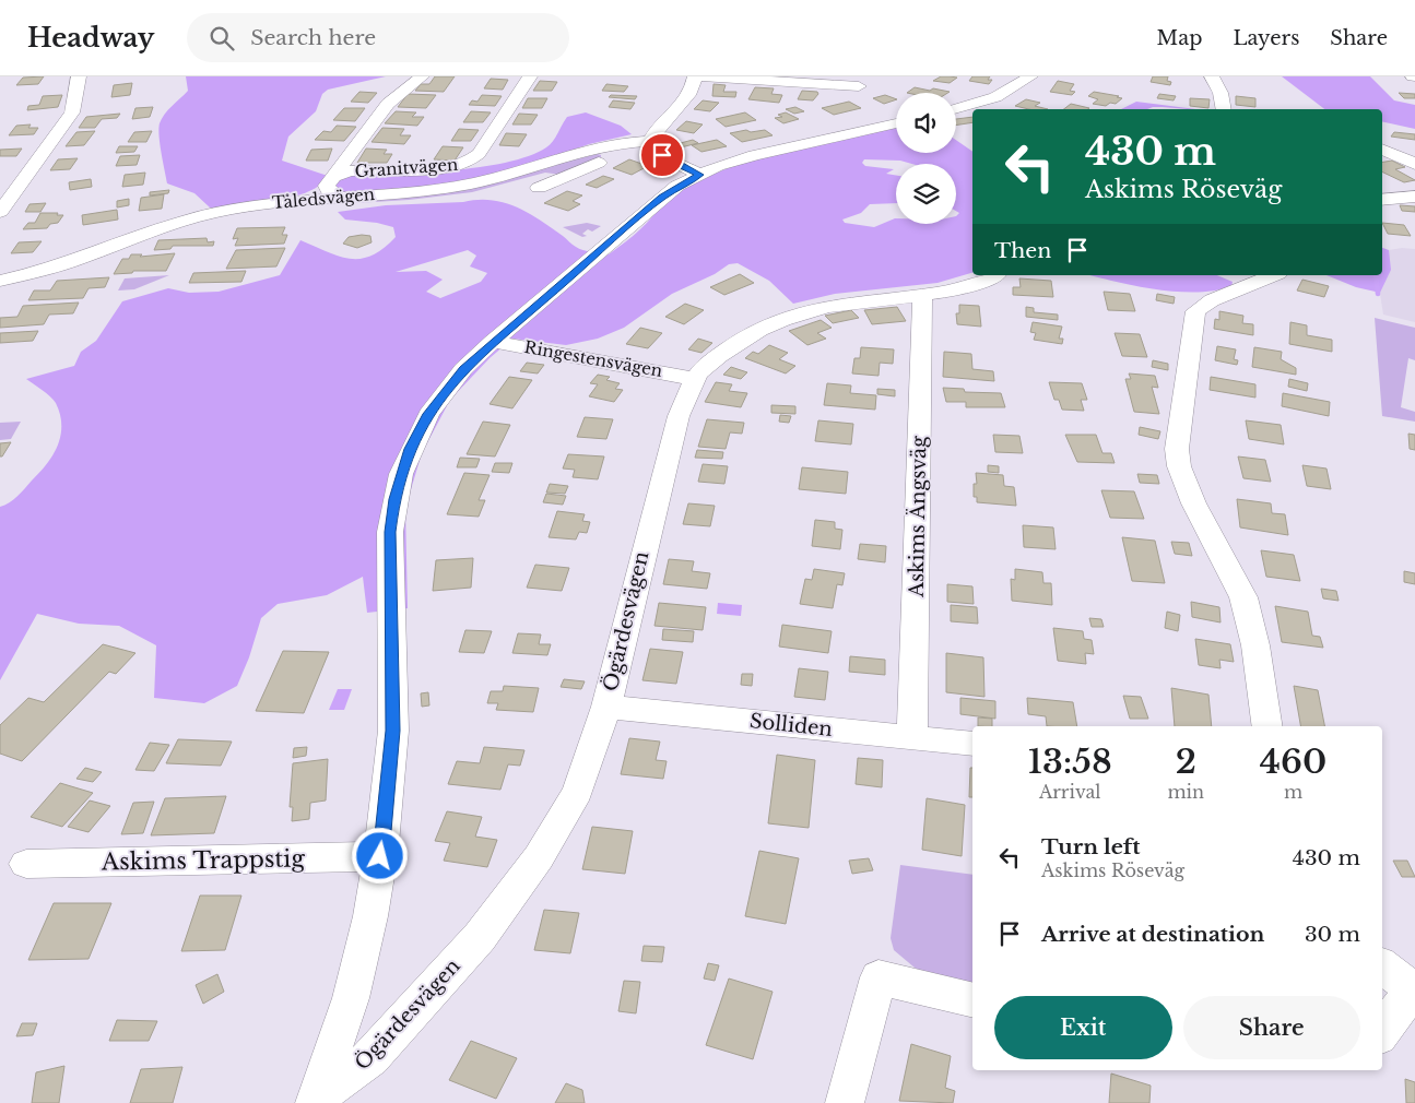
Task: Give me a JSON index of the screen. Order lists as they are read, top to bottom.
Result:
{
  "streets": {
    "street": [
      "Granitvägen",
      "Tåledsvägen",
      "Ringestensvägen",
      "Askims Ängsväg",
      "Ögärdesvägen",
      "Solliden",
      "Askims Trappstig"
    ]
  },
  "crossings": [
    ["Granitvägen", "Tåledsvägen"],
    ["Ringestensvägen", "Ögärdesvägen"],
    ["Askims Ängsväg", "Ögärdesvägen"],
    ["Askims Ängsväg", "Solliden"],
    ["Ögärdesvägen", "Solliden"]
  ],
  "page": {
    "header": "Headway",
    "search": "Search here",
    "nav": ["Map", "Layers", "Share"],
    "turn": ["430 m", "Askims Röseväg"],
    "then": "Then",
    "eta": [
      "13:58",
      "Arrival",
      "2",
      "min",
      "460",
      "m"
    ],
    "list": [
      {
        "name": "Turn left",
        "note": "Askims Röseväg",
        "value": "430 m"
      },
      {
        "name": "Arrive at destination",
        "value": "30 m"
      }
    ],
    "buttons": ["Exit", "Share"]
  }
}
